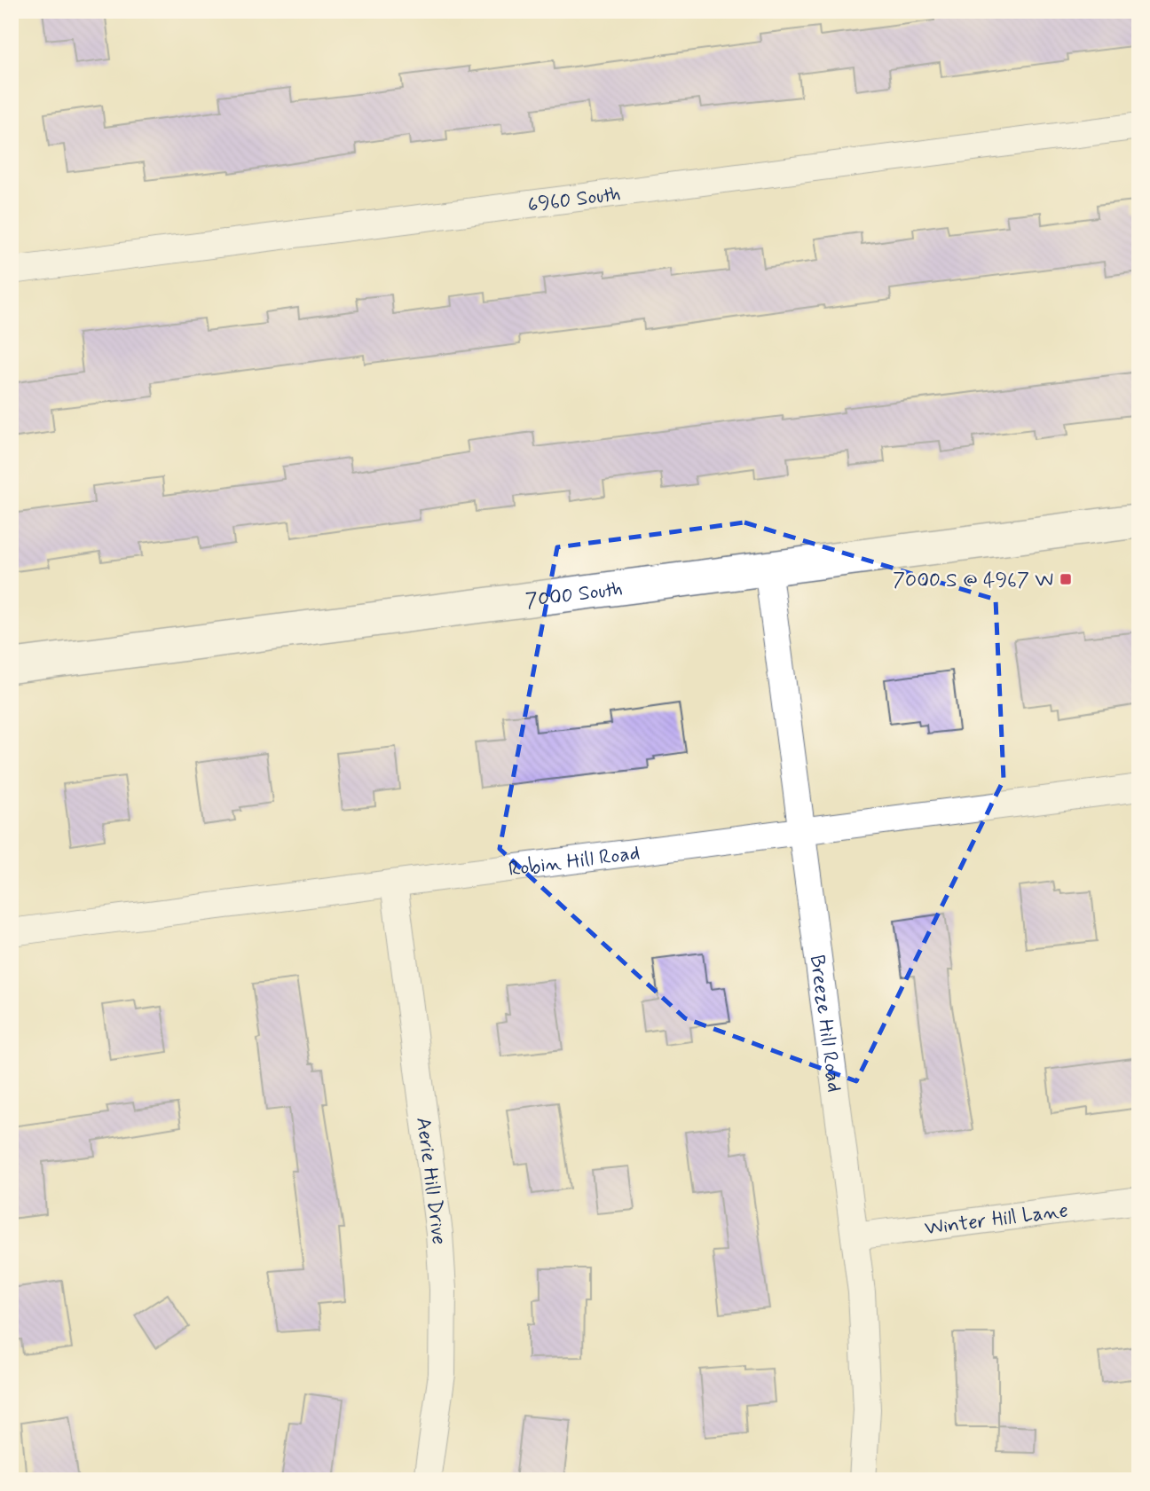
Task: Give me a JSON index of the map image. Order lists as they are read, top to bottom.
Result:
{
  "streets": {
    "street": [
      "6960 South",
      "7000 South",
      "Robin Hill Road",
      "Breeze Hill Road",
      "Aerie Hill Drive",
      "Winter Hill Lane"
    ]
  },
  "crossings": [
    ["7000 South", "Breeze Hill Road"],
    ["Robin Hill Road", "Breeze Hill Road"],
    ["Robin Hill Road", "Aerie Hill Drive"],
    ["Breeze Hill Road", "Winter Hill Lane"]
  ],
  "places": {
    "transit": ["7000 S @ 4967 W"]
  }
}
